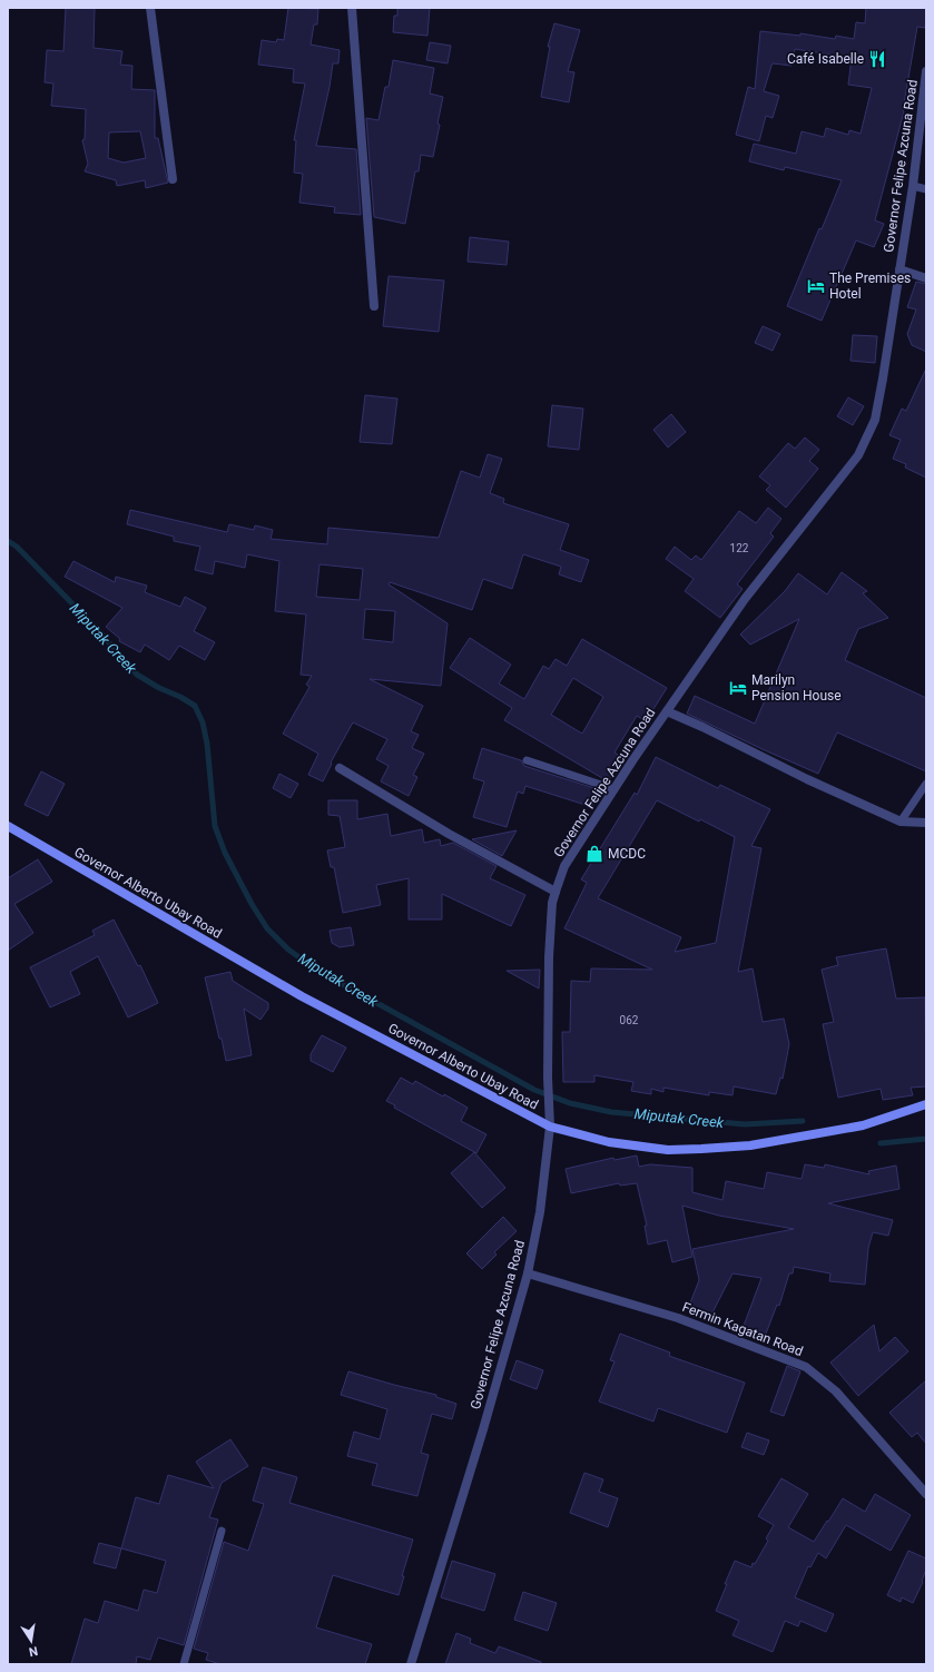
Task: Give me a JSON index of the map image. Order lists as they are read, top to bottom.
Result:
{
  "streets": {
    "main road": ["Governor Alberto Ubay Road"],
    "street": ["Governor Felipe Azcuna Road", "Fermin Kagatan Road"]
  },
  "crossings": [
    ["Governor Felipe Azcuna Road", "Governor Alberto Ubay Road"],
    ["Governor Felipe Azcuna Road", "Fermin Kagatan Road"]
  ],
  "water": ["Miputak Creek"],
  "places": {
    "restaurant": ["Café Isabelle"],
    "hotel": ["The Premises Hotel", "Marilyn Pension House"],
    "shop": ["MCDC"]
  },
  "house_numbers": ["122", "062"],
  "north": "bottom"
}
